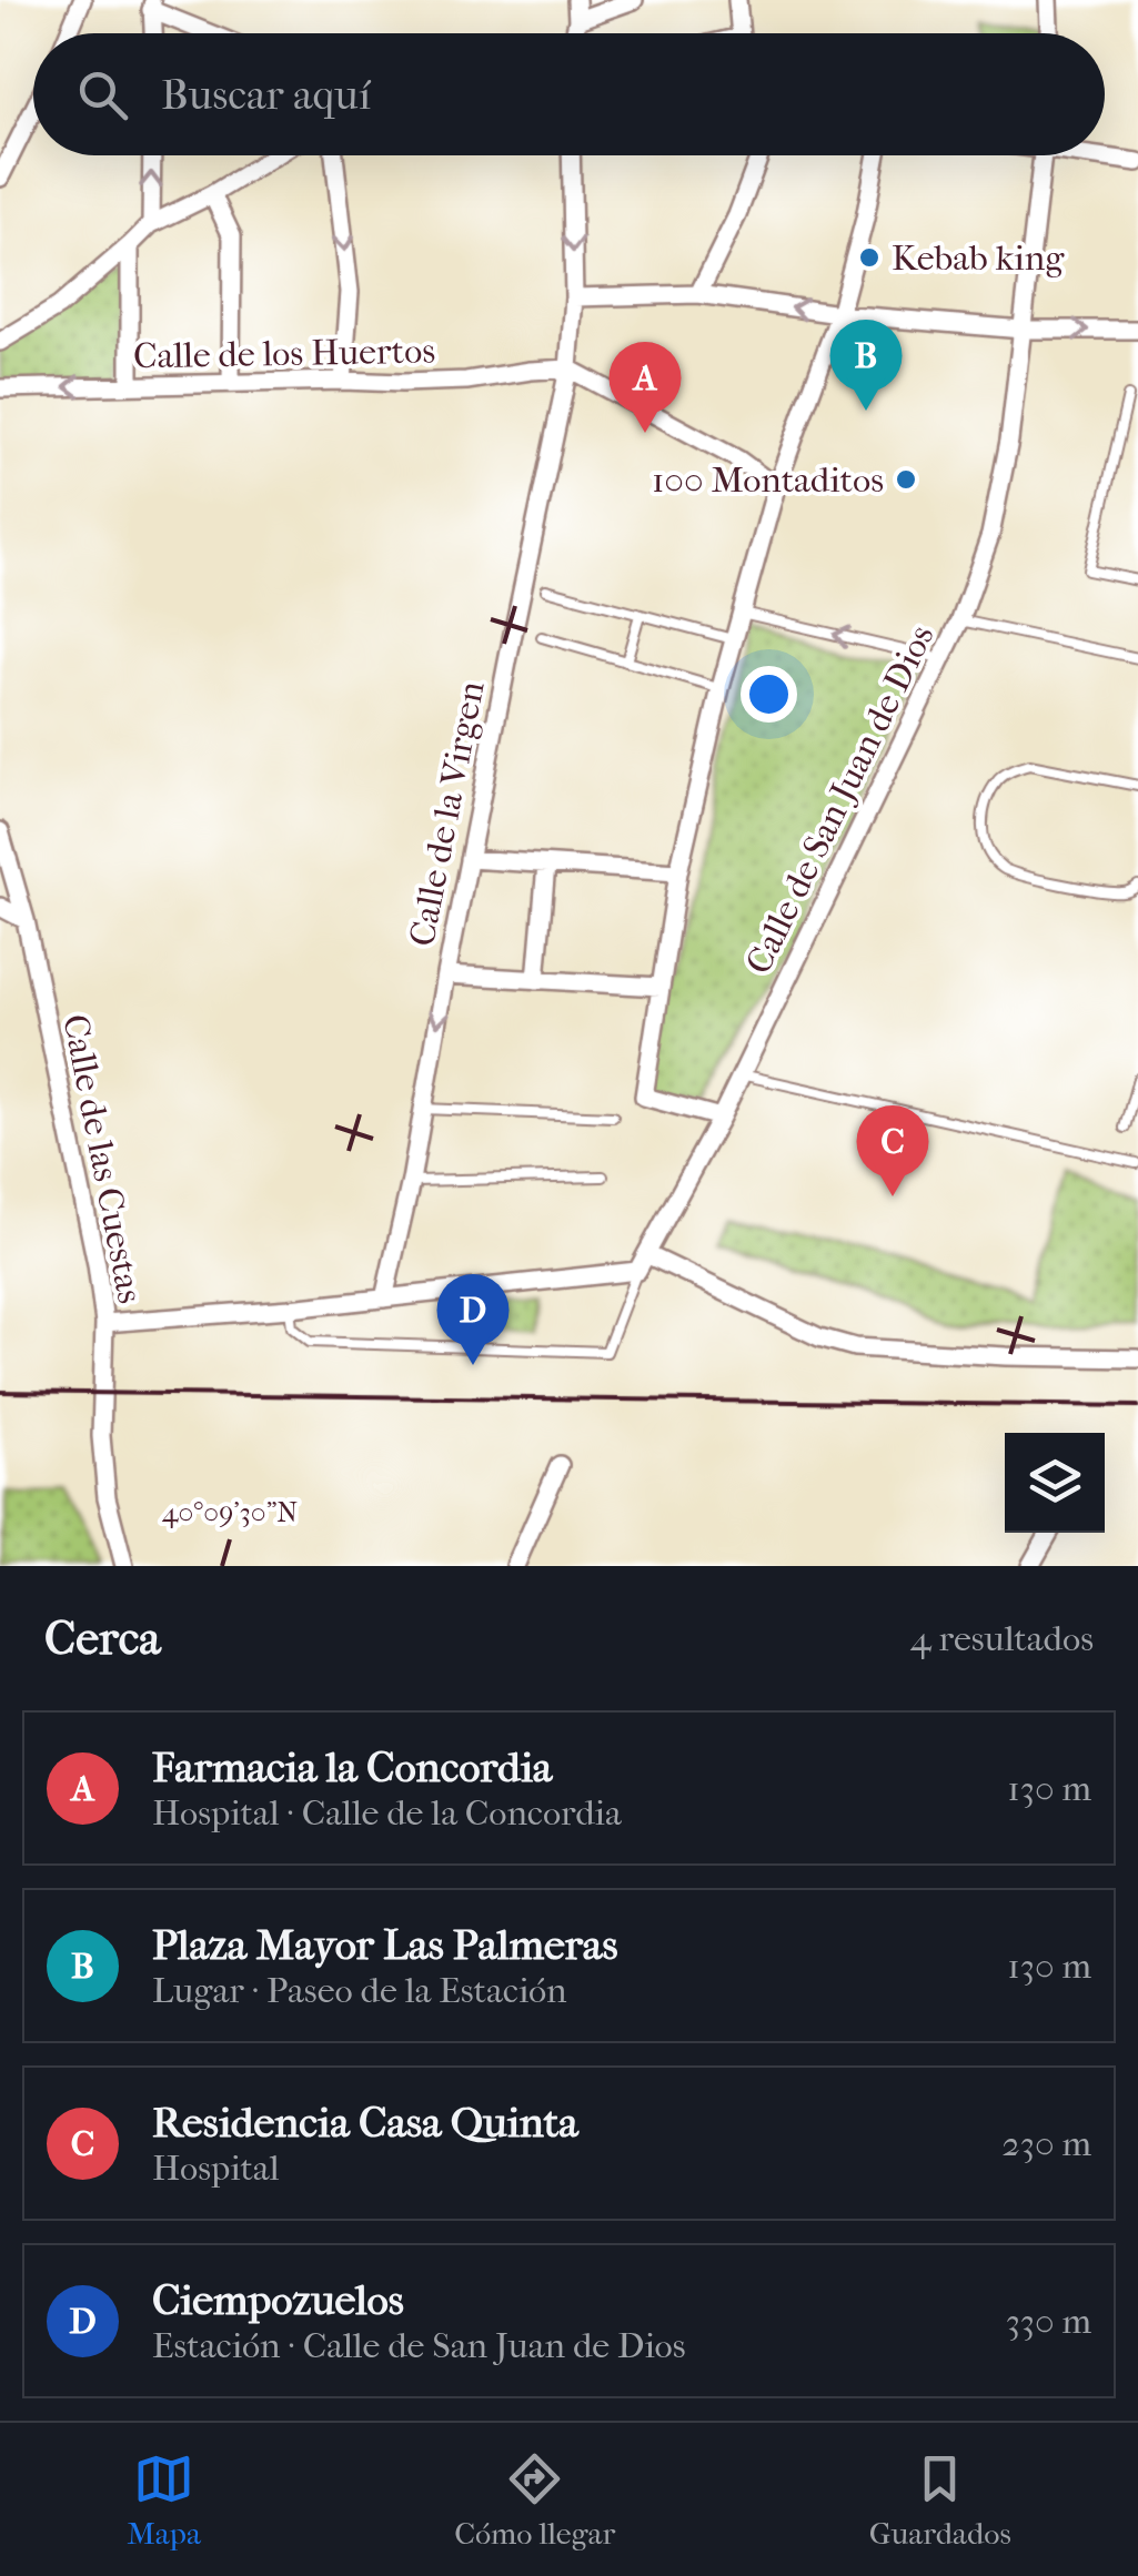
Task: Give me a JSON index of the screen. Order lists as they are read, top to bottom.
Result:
{
  "streets": {
    "street": [
      "Calle de los Huertos",
      "Calle de San Juan de Dios",
      "Calle de la Virgen",
      "Calle de las Cuestas"
    ]
  },
  "crossings": [
    ["Calle de los Huertos", "Calle de la Virgen"]
  ],
  "places": ["Kebab king", "100 Montaditos"],
  "page": {
    "search": "Buscar aquí",
    "pins": [
      "B",
      "A",
      "C",
      "D"
    ],
    "heading": ["Cerca", "4 resultados"],
    "list": [
      {
        "mark": "A",
        "name": "Farmacia la Concordia",
        "note": "Hospital · Calle de la Concordia",
        "value": "130 m"
      },
      {
        "mark": "B",
        "name": "Plaza Mayor Las Palmeras",
        "note": "Lugar · Paseo de la Estación",
        "value": "130 m"
      },
      {
        "mark": "C",
        "name": "Residencia Casa Quinta",
        "note": "Hospital",
        "value": "230 m"
      },
      {
        "mark": "D",
        "name": "Ciempozuelos",
        "note": "Estación · Calle de San Juan de Dios",
        "value": "330 m"
      }
    ],
    "nav": ["Mapa", "Cómo llegar", "Guardados"]
  },
  "coordinates": ["40°09'30\"N"]
}
